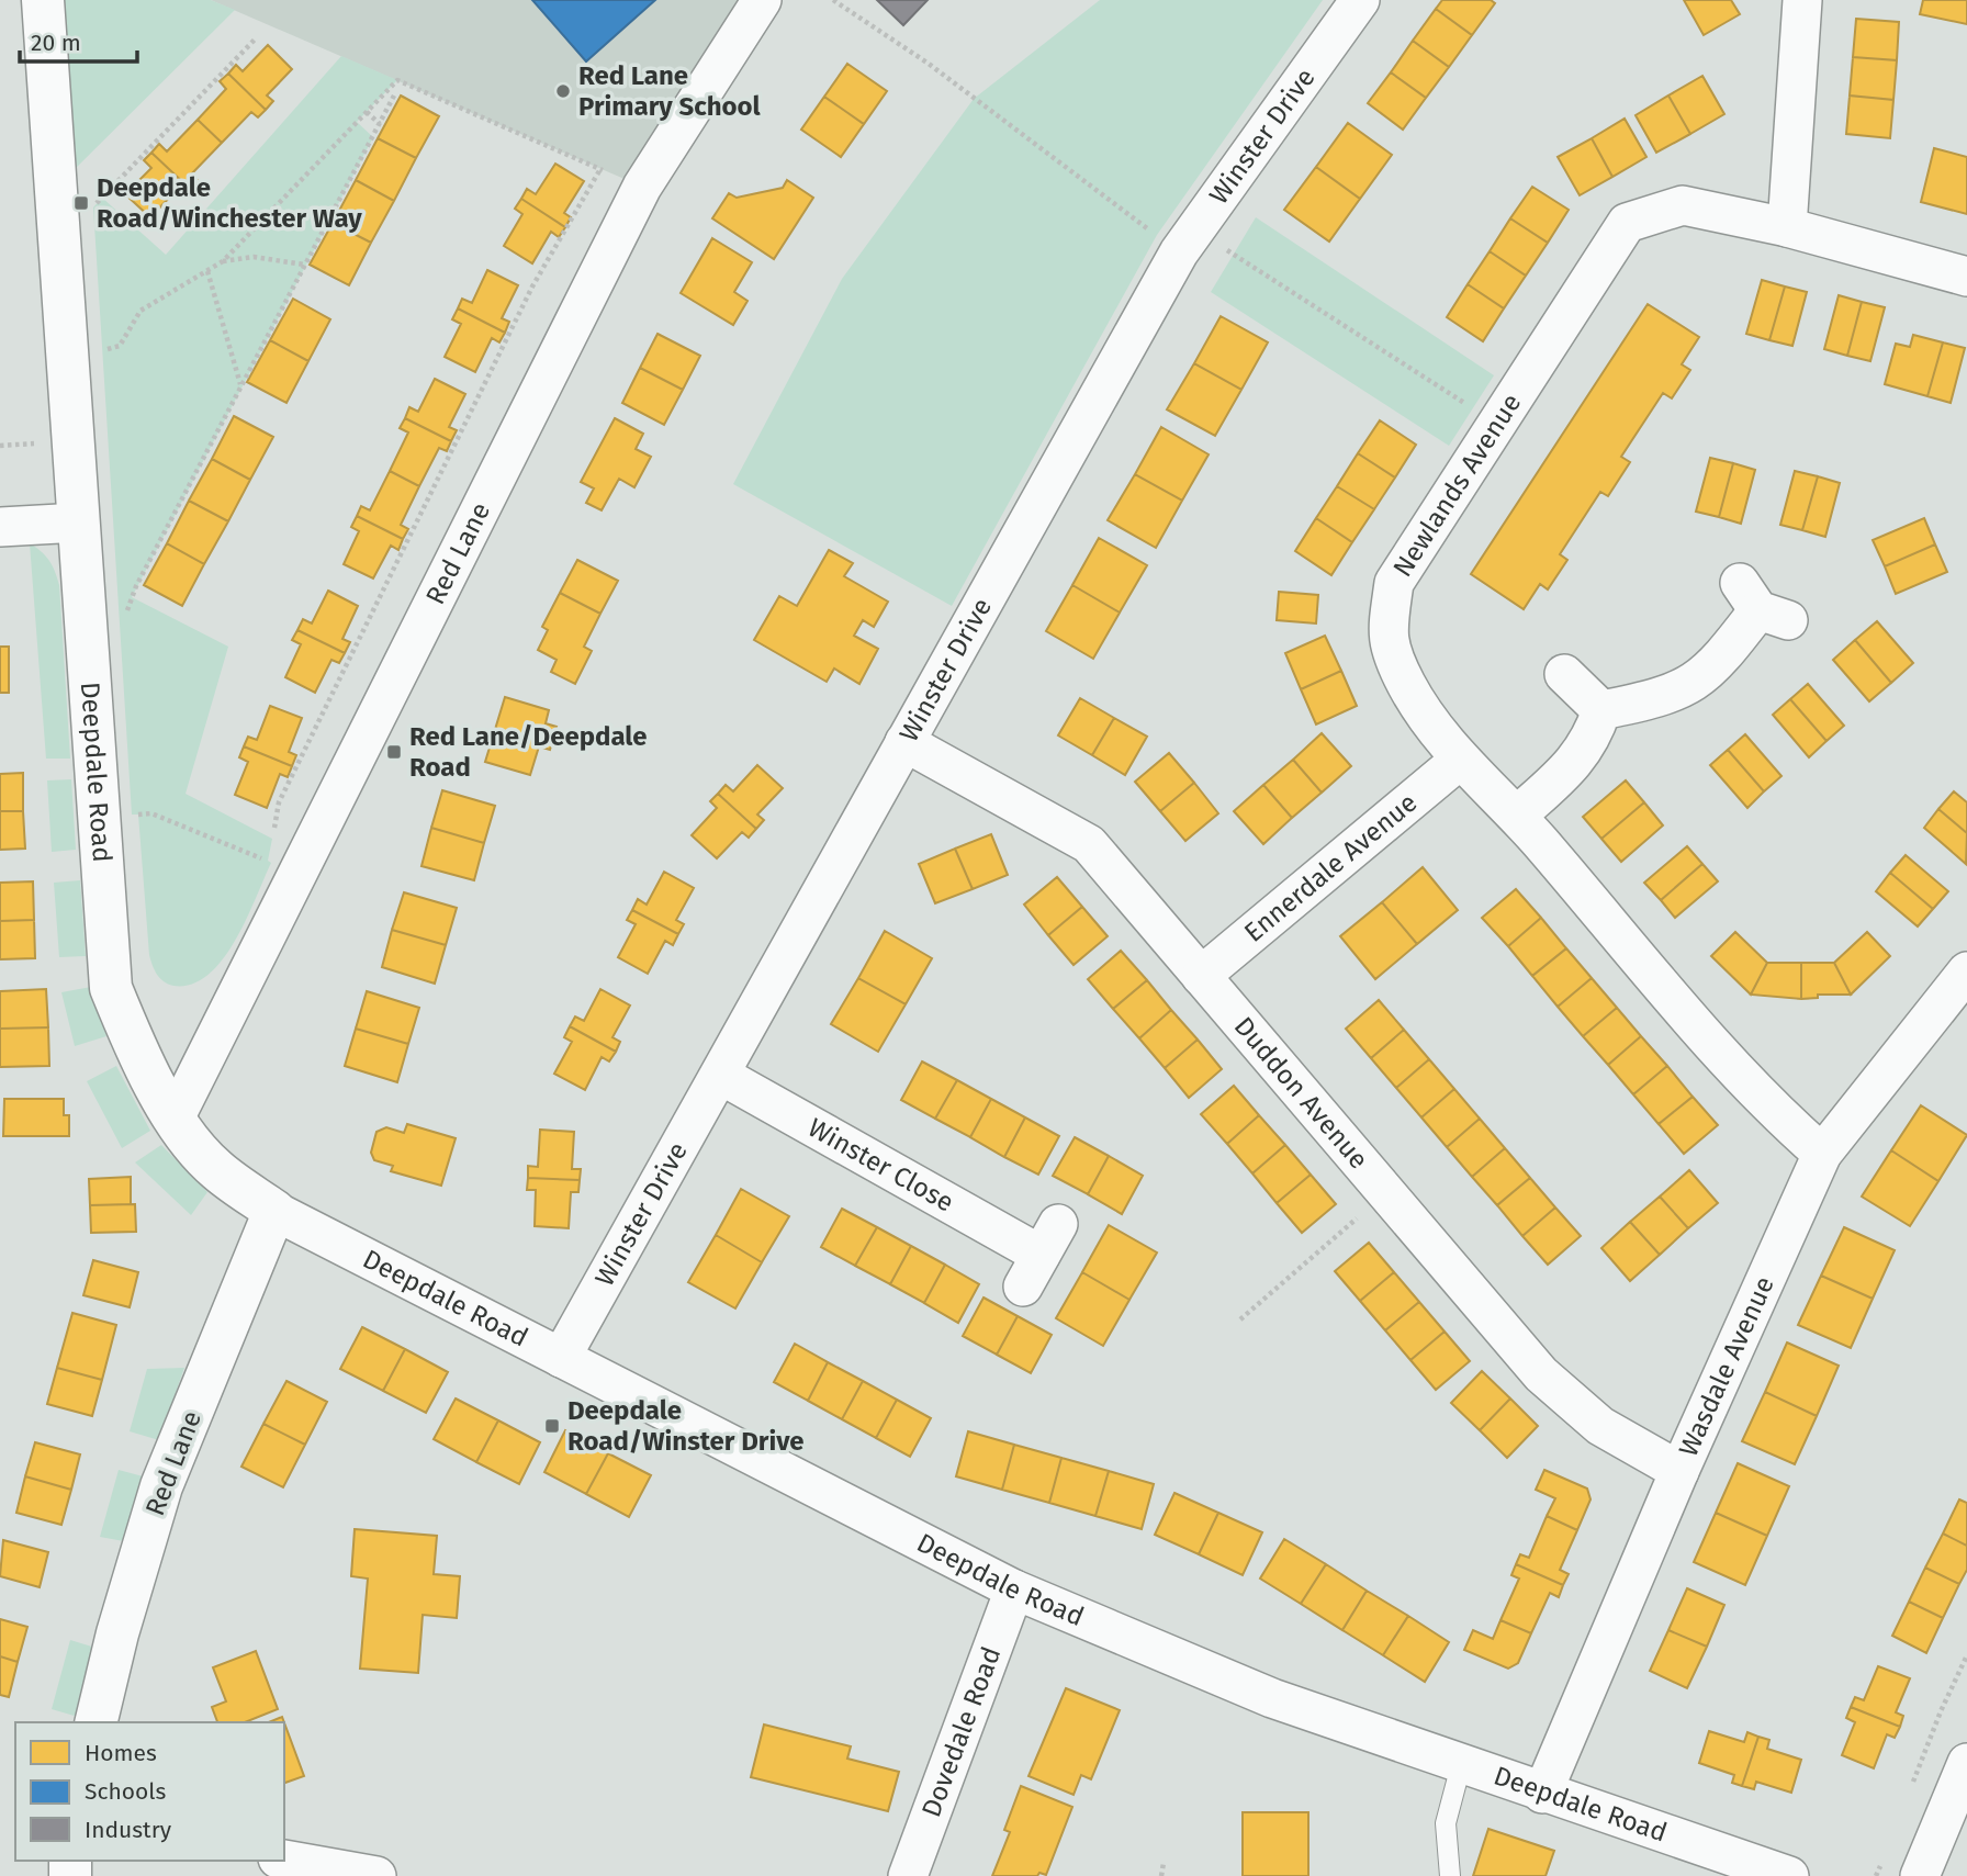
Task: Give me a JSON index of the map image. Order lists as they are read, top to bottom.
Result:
{
  "streets": {
    "street": [
      "Winster Drive",
      "Newlands Avenue",
      "Red Lane",
      "Deepdale Road",
      "Ennerdale Avenue",
      "Duddon Avenue",
      "Winster Close",
      "Wasdale Avenue",
      "Dovedale Road"
    ]
  },
  "crossings": [
    ["Winster Drive", "Deepdale Road"],
    ["Winster Drive", "Duddon Avenue"],
    ["Winster Drive", "Winster Close"],
    ["Newlands Avenue", "Ennerdale Avenue"],
    ["Newlands Avenue", "Wasdale Avenue"],
    ["Red Lane", "Deepdale Road"],
    ["Deepdale Road", "Wasdale Avenue"],
    ["Deepdale Road", "Dovedale Road"],
    ["Ennerdale Avenue", "Duddon Avenue"],
    ["Duddon Avenue", "Wasdale Avenue"]
  ],
  "places": {
    "other": ["Red Lane Primary School"],
    "transit": ["Deepdale Road/Winchester Way", "Red Lane/Deepdale Road", "Deepdale Road/Winster Drive"]
  },
  "legend": ["Homes", "Schools", "Industry"],
  "scale_bar": "20 m"
}
